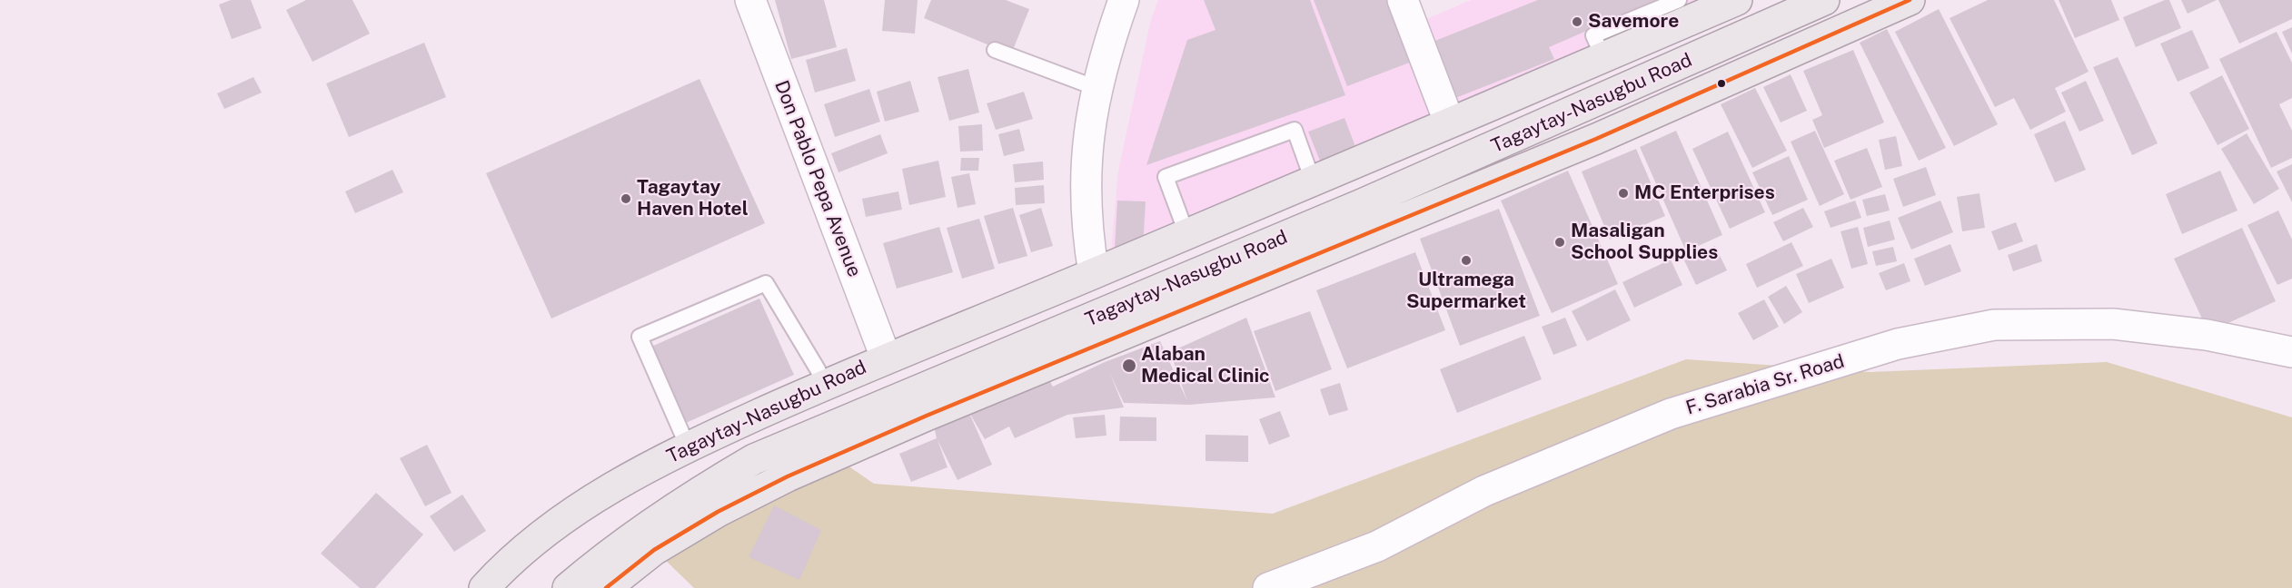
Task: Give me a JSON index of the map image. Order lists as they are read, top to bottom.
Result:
{
  "streets": {
    "main road": ["Tagaytay-Nasugbu Road"],
    "street": ["Don Pablo Pepa Avenue", "F. Sarabia Sr. Road"]
  },
  "crossings": [
    ["Tagaytay-Nasugbu Road", "Don Pablo Pepa Avenue"]
  ],
  "places": [
    "Savemore",
    "MC Enterprises",
    "Tagaytay Haven Hotel",
    "Masaligan School Supplies",
    "Ultramega Supermarket",
    "Alaban Medical Clinic"
  ]
}
